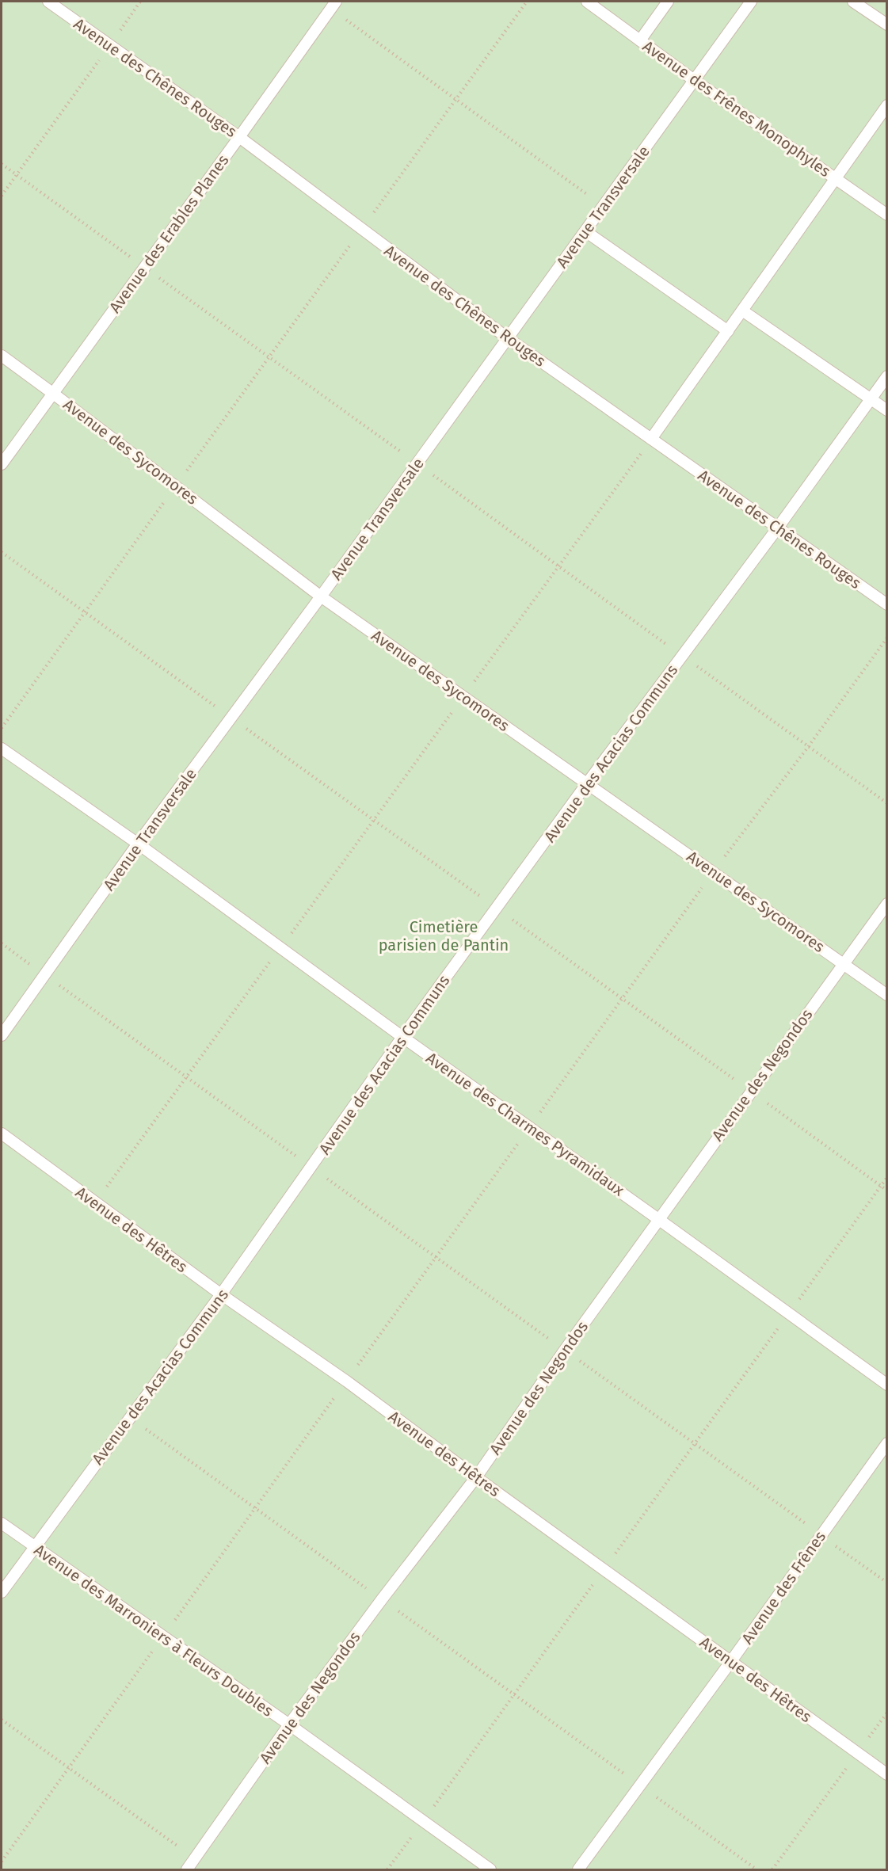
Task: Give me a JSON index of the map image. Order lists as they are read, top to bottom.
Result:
{
  "streets": {
    "lane": [
      "Avenue des Chênes Rouges",
      "Avenue des Frênes Monophyles",
      "Avenue Transversale",
      "Avenue des Erables Planes",
      "Avenue des Sycomores",
      "Avenue des Acacias Communs",
      "Avenue des Negondos",
      "Avenue des Charmes Pyramidaux",
      "Avenue des Hêtres",
      "Avenue des Frênes",
      "Avenue des Marroniers à Fleurs Doubles"
    ]
  },
  "crossings": [
    ["Avenue des Chênes Rouges", "Avenue Transversale"],
    ["Avenue des Chênes Rouges", "Avenue des Erables Planes"],
    ["Avenue des Chênes Rouges", "Avenue des Acacias Communs"],
    ["Avenue des Frênes Monophyles", "Avenue Transversale"],
    ["Avenue Transversale", "Avenue des Sycomores"],
    ["Avenue Transversale", "Avenue des Charmes Pyramidaux"],
    ["Avenue des Erables Planes", "Avenue des Sycomores"],
    ["Avenue des Sycomores", "Avenue des Acacias Communs"],
    ["Avenue des Sycomores", "Avenue des Negondos"],
    ["Avenue des Acacias Communs", "Avenue des Charmes Pyramidaux"],
    ["Avenue des Acacias Communs", "Avenue des Hêtres"],
    ["Avenue des Acacias Communs", "Avenue des Marroniers à Fleurs Doubles"],
    ["Avenue des Negondos", "Avenue des Charmes Pyramidaux"],
    ["Avenue des Negondos", "Avenue des Hêtres"],
    ["Avenue des Negondos", "Avenue des Marroniers à Fleurs Doubles"],
    ["Avenue des Hêtres", "Avenue des Frênes"]
  ],
  "parks": ["Cimetière parisien de Pantin"]
}
